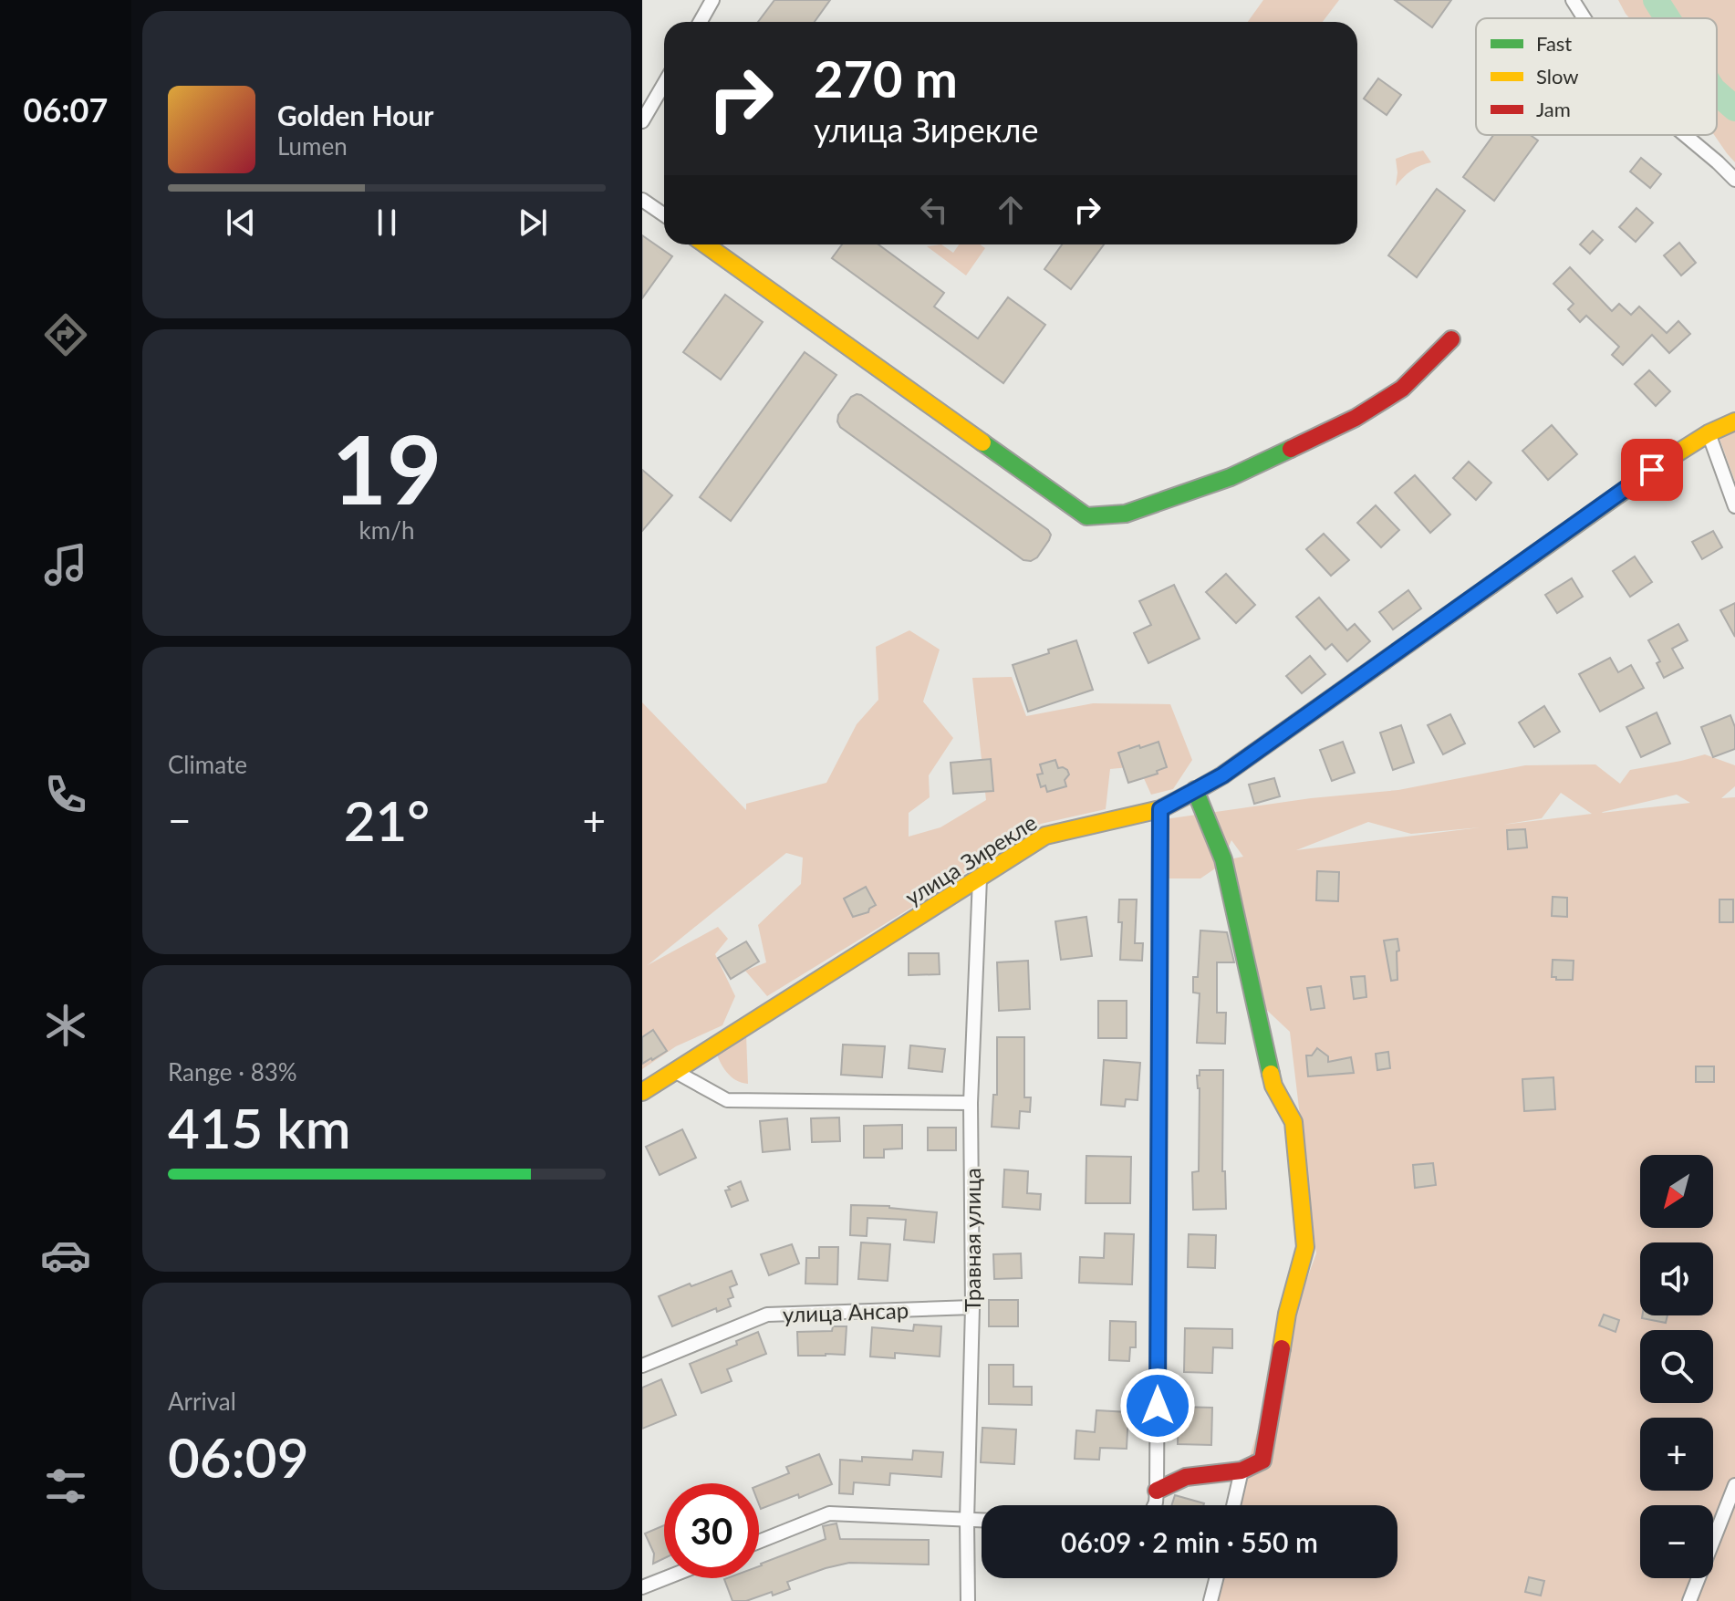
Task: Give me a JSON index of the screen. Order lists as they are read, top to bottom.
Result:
{
  "streets": {
    "street": ["улица Зирекле", "Травная улица", "улица Ансар"]
  },
  "crossings": [
    ["улица Зирекле", "Травная улица"],
    ["Травная улица", "улица Ансар"]
  ],
  "legend": ["Fast", "Slow", "Jam"],
  "north": "bottom left",
  "page": {
    "tabs": "06:07",
    "turn": ["270 m", "улица Зирекле"],
    "song": ["Golden Hour", "Lumen"],
    "tile": [
      ["19", "km/h"],
      "Climate",
      ["Range · 83%", "415 km"],
      ["Arrival", "06:09"]
    ],
    "heat": ["−", "21°", "+"],
    "map_buttons": ["+", "−"],
    "limit": "30",
    "trip": "06:09 · 2 min · 550 m"
  }
}
